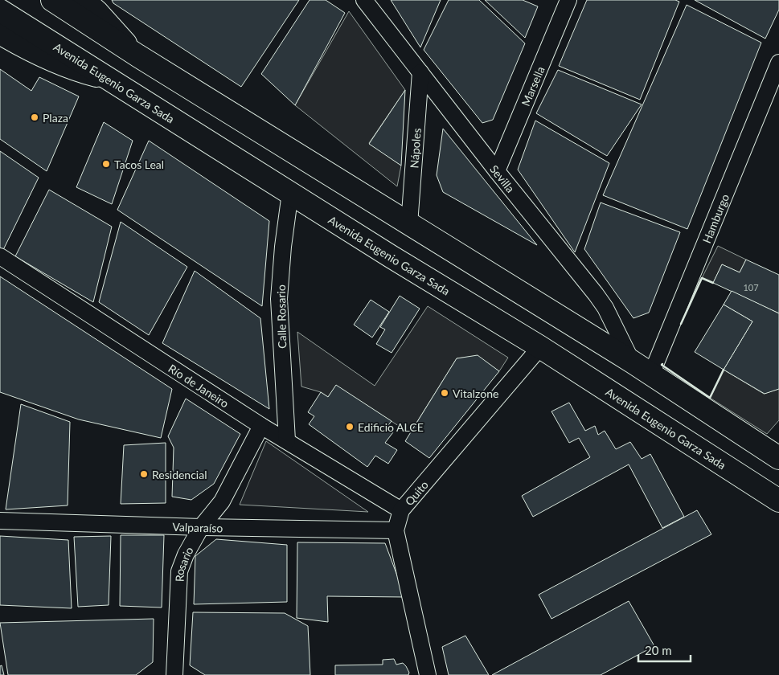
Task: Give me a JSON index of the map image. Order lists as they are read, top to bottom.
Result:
{
  "streets": {
    "main road": ["Avenida Eugenio Garza Sada"],
    "street": [
      "Marsella",
      "Nápoles",
      "Sevilla",
      "Hamburgo",
      "Calle Rosario",
      "Río de Janeiro",
      "Quito",
      "Valparaíso",
      "Rosario"
    ]
  },
  "crossings": [
    ["Avenida Eugenio Garza Sada", "Calle Rosario"],
    ["Avenida Eugenio Garza Sada", "Quito"],
    ["Marsella", "Sevilla"],
    ["Nápoles", "Sevilla"],
    ["Calle Rosario", "Río de Janeiro"],
    ["Río de Janeiro", "Quito"],
    ["Río de Janeiro", "Rosario"],
    ["Quito", "Valparaíso"],
    ["Valparaíso", "Rosario"]
  ],
  "places": [
    "Plaza",
    "Tacos Leal",
    "Vitalzone",
    "Edificio ALCE",
    "Residencial"
  ],
  "house_numbers": ["107"],
  "scale_bar": "20 m"
}
